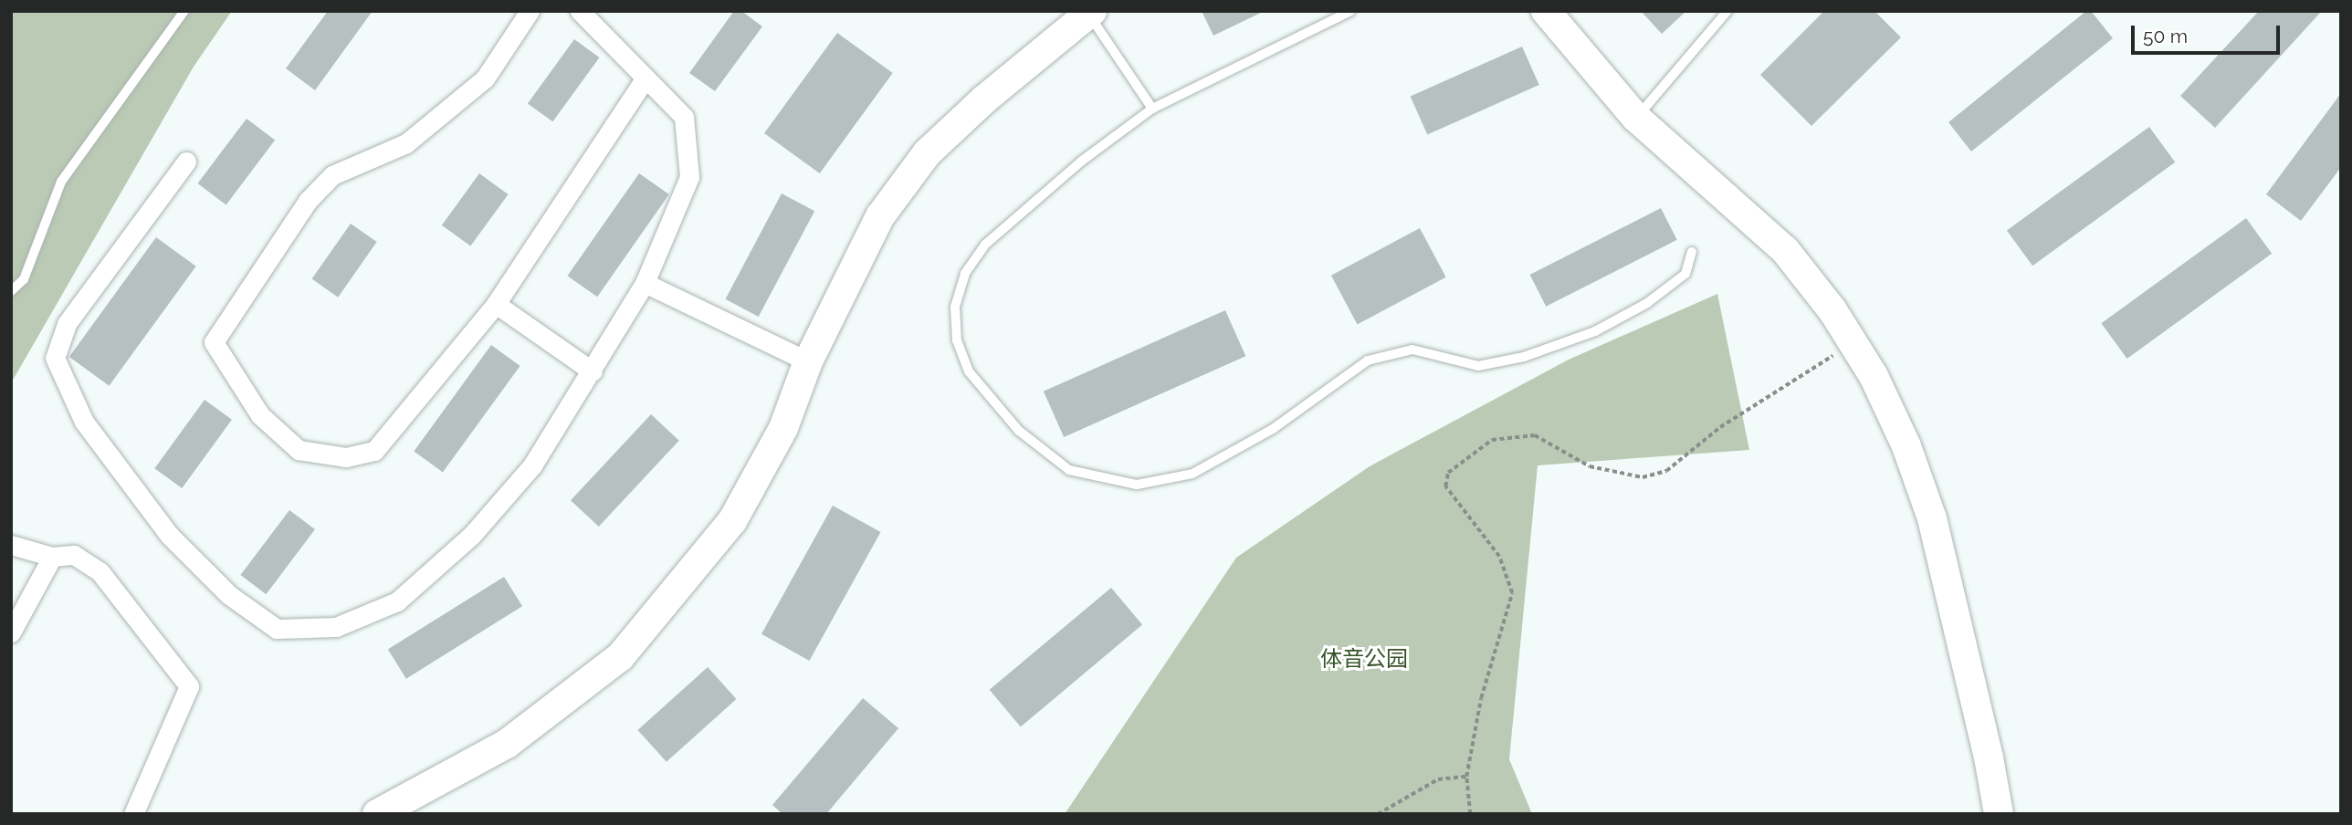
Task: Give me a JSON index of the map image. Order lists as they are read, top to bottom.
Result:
{
  "parks": ["体音公园"],
  "scale_bar": "50 m"
}
